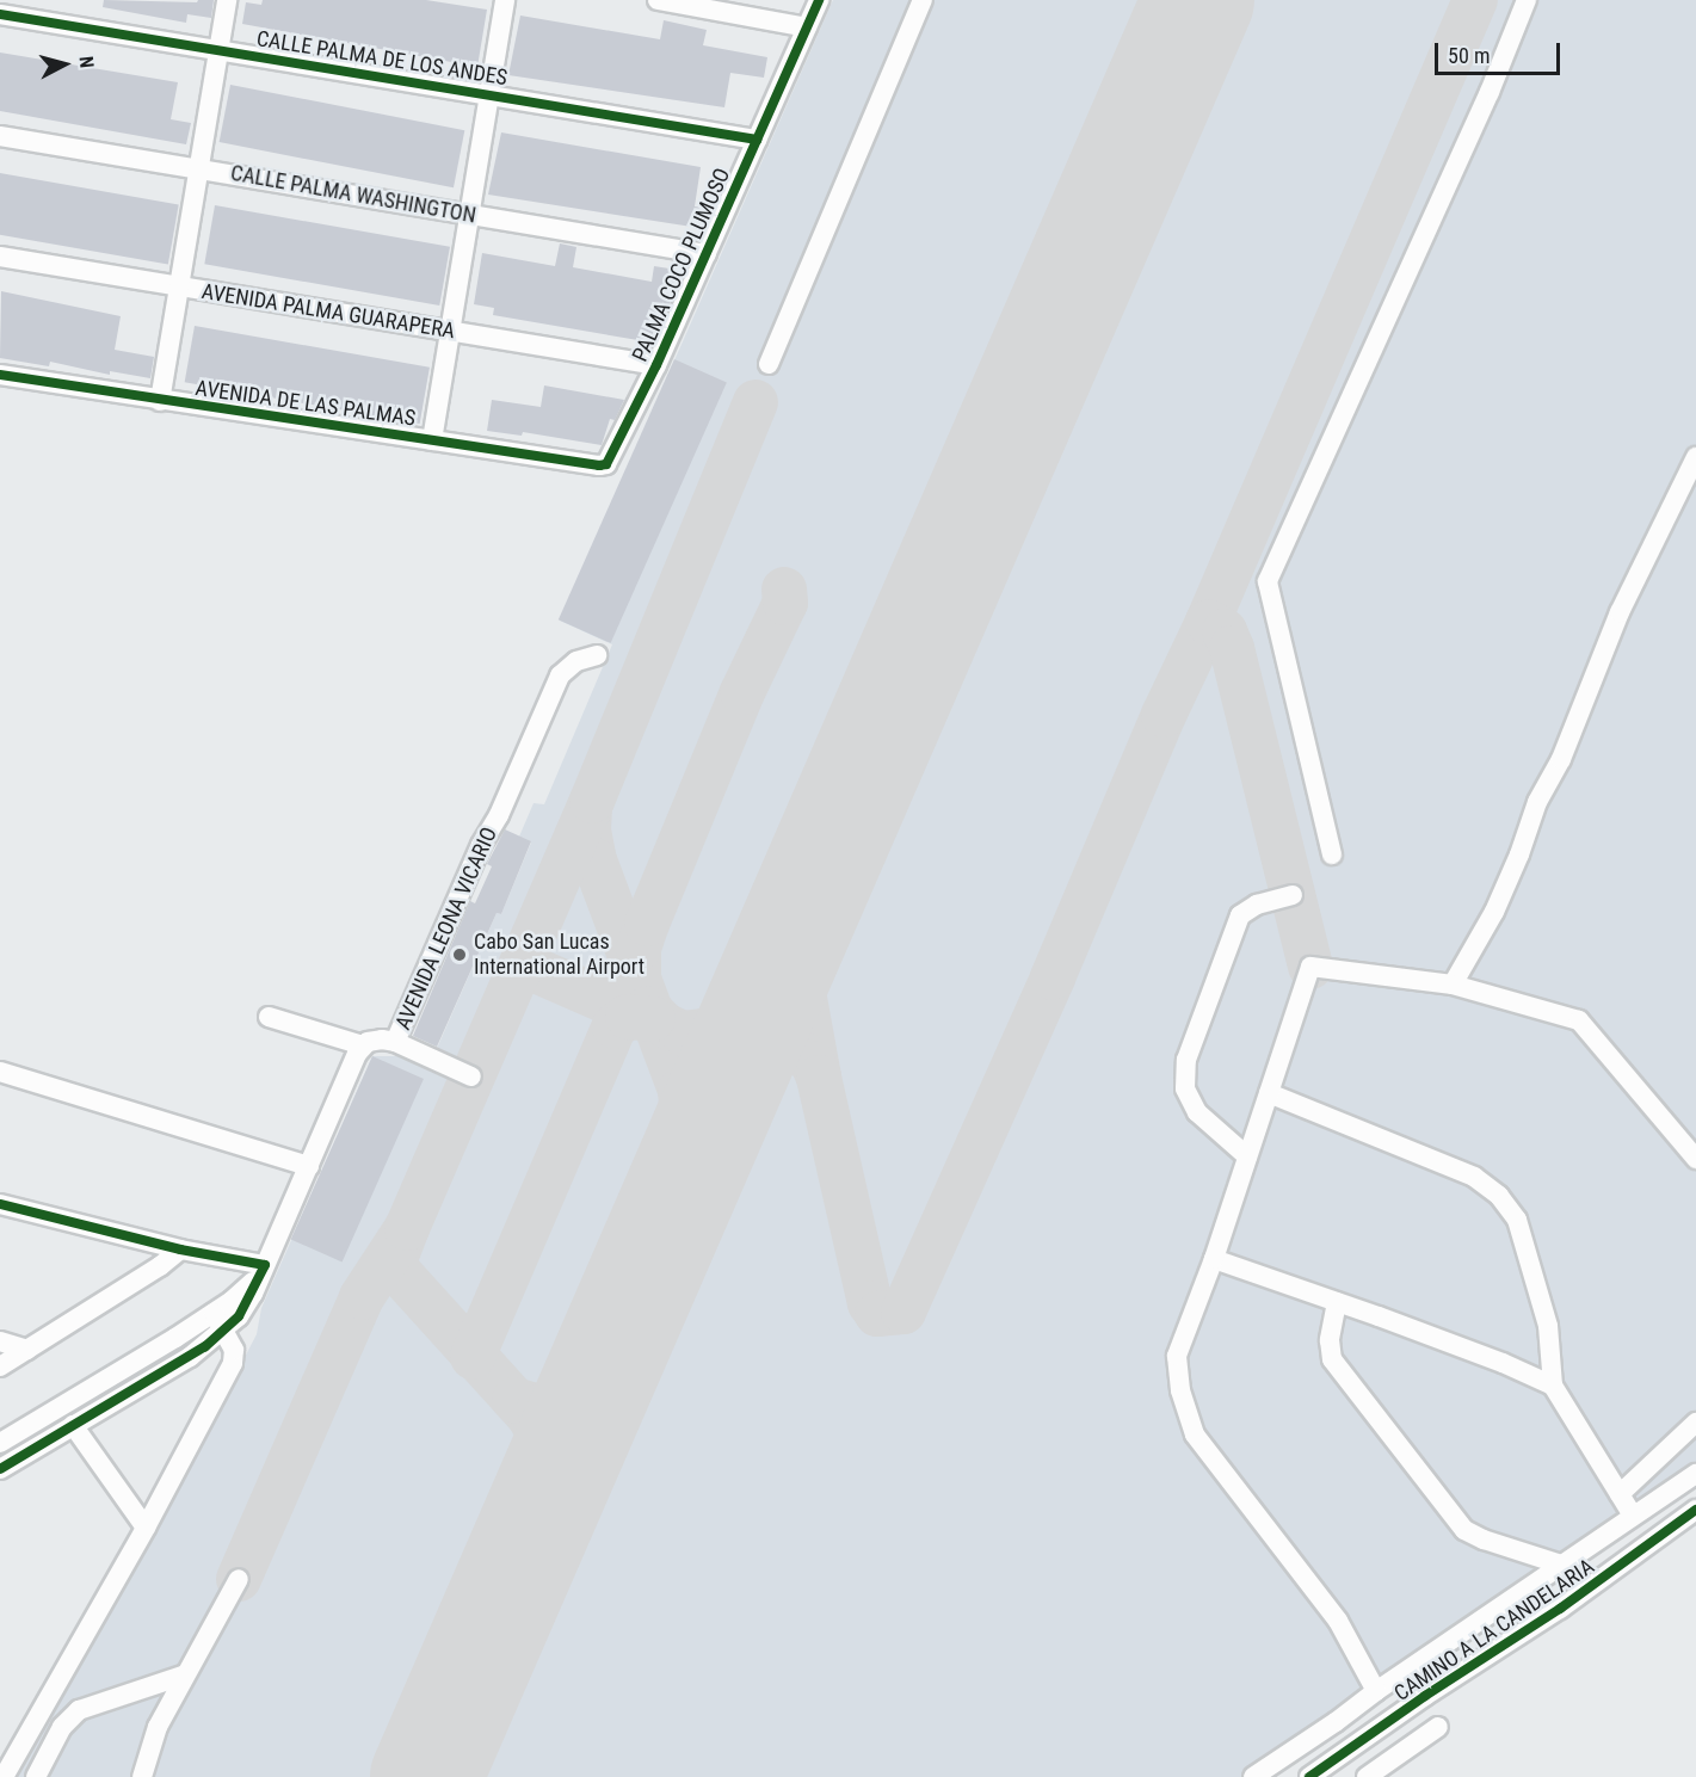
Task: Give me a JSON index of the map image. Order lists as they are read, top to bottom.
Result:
{
  "streets": {
    "street": [
      "CALLE PALMA DE LOS ANDES",
      "CALLE PALMA WASHINGTON",
      "PALMA COCO PLUMOSO",
      "AVENIDA PALMA GUARAPERA",
      "AVENIDA DE LAS PALMAS",
      "AVENIDA LEONA VICARIO",
      "CAMINO A LA CANDELARIA"
    ]
  },
  "crossings": [
    ["CALLE PALMA DE LOS ANDES", "PALMA COCO PLUMOSO"],
    ["CALLE PALMA WASHINGTON", "PALMA COCO PLUMOSO"],
    ["PALMA COCO PLUMOSO", "AVENIDA PALMA GUARAPERA"],
    ["PALMA COCO PLUMOSO", "AVENIDA DE LAS PALMAS"]
  ],
  "places": ["Cabo San Lucas International Airport"],
  "scale_bar": "50 m",
  "north": "right"
}
